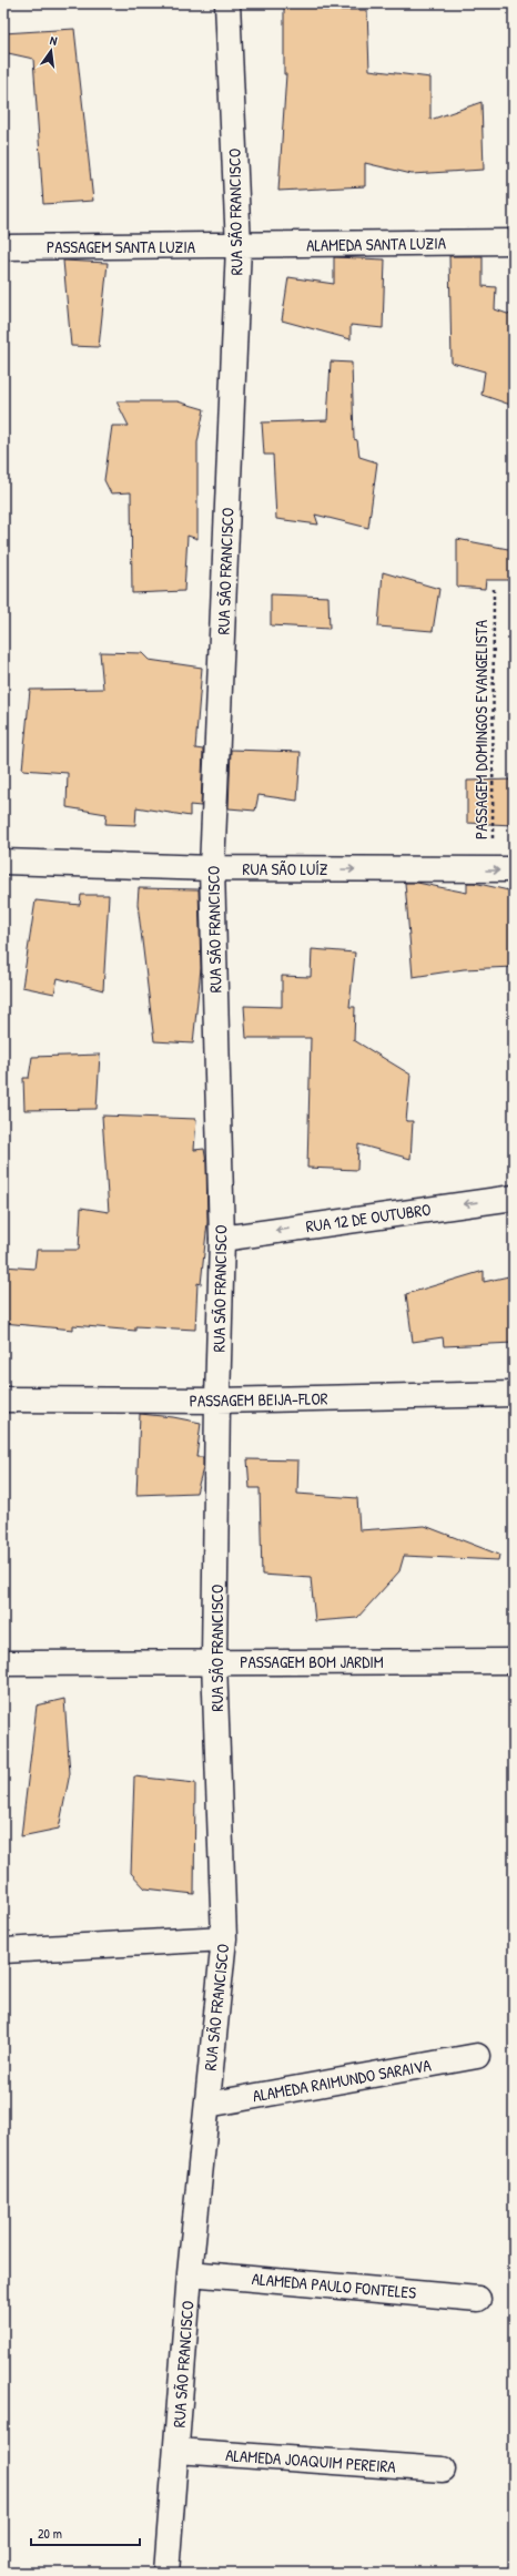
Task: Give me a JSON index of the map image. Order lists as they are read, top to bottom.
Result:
{
  "streets": {
    "street": [
      "RUA SÃO FRANCISCO",
      "ALAMEDA SANTA LUZIA",
      "PASSAGEM SANTA LUZIA",
      "RUA SÃO LUÍZ",
      "RUA 12 DE OUTUBRO",
      "PASSAGEM BEIJA-FLOR",
      "PASSAGEM BOM JARDIM",
      "ALAMEDA RAIMUNDO SARAIVA",
      "ALAMEDA PAULO FONTELES",
      "ALAMEDA JOAQUIM PEREIRA"
    ],
    "path": ["PASSAGEM DOMINGOS EVANGELISTA"]
  },
  "crossings": [
    ["RUA SÃO FRANCISCO", "ALAMEDA SANTA LUZIA"],
    ["RUA SÃO FRANCISCO", "PASSAGEM SANTA LUZIA"],
    ["RUA SÃO FRANCISCO", "RUA SÃO LUÍZ"],
    ["RUA SÃO FRANCISCO", "RUA 12 DE OUTUBRO"],
    ["RUA SÃO FRANCISCO", "PASSAGEM BEIJA-FLOR"],
    ["RUA SÃO FRANCISCO", "PASSAGEM BOM JARDIM"],
    ["RUA SÃO FRANCISCO", "ALAMEDA RAIMUNDO SARAIVA"],
    ["RUA SÃO FRANCISCO", "ALAMEDA PAULO FONTELES"],
    ["RUA SÃO FRANCISCO", "ALAMEDA JOAQUIM PEREIRA"],
    ["ALAMEDA SANTA LUZIA", "PASSAGEM SANTA LUZIA"],
    ["PASSAGEM DOMINGOS EVANGELISTA", "RUA SÃO LUÍZ"]
  ],
  "one_way": ["RUA SÃO LUÍZ", "RUA 12 DE OUTUBRO"],
  "scale_bar": "20 m",
  "north": "top"
}
